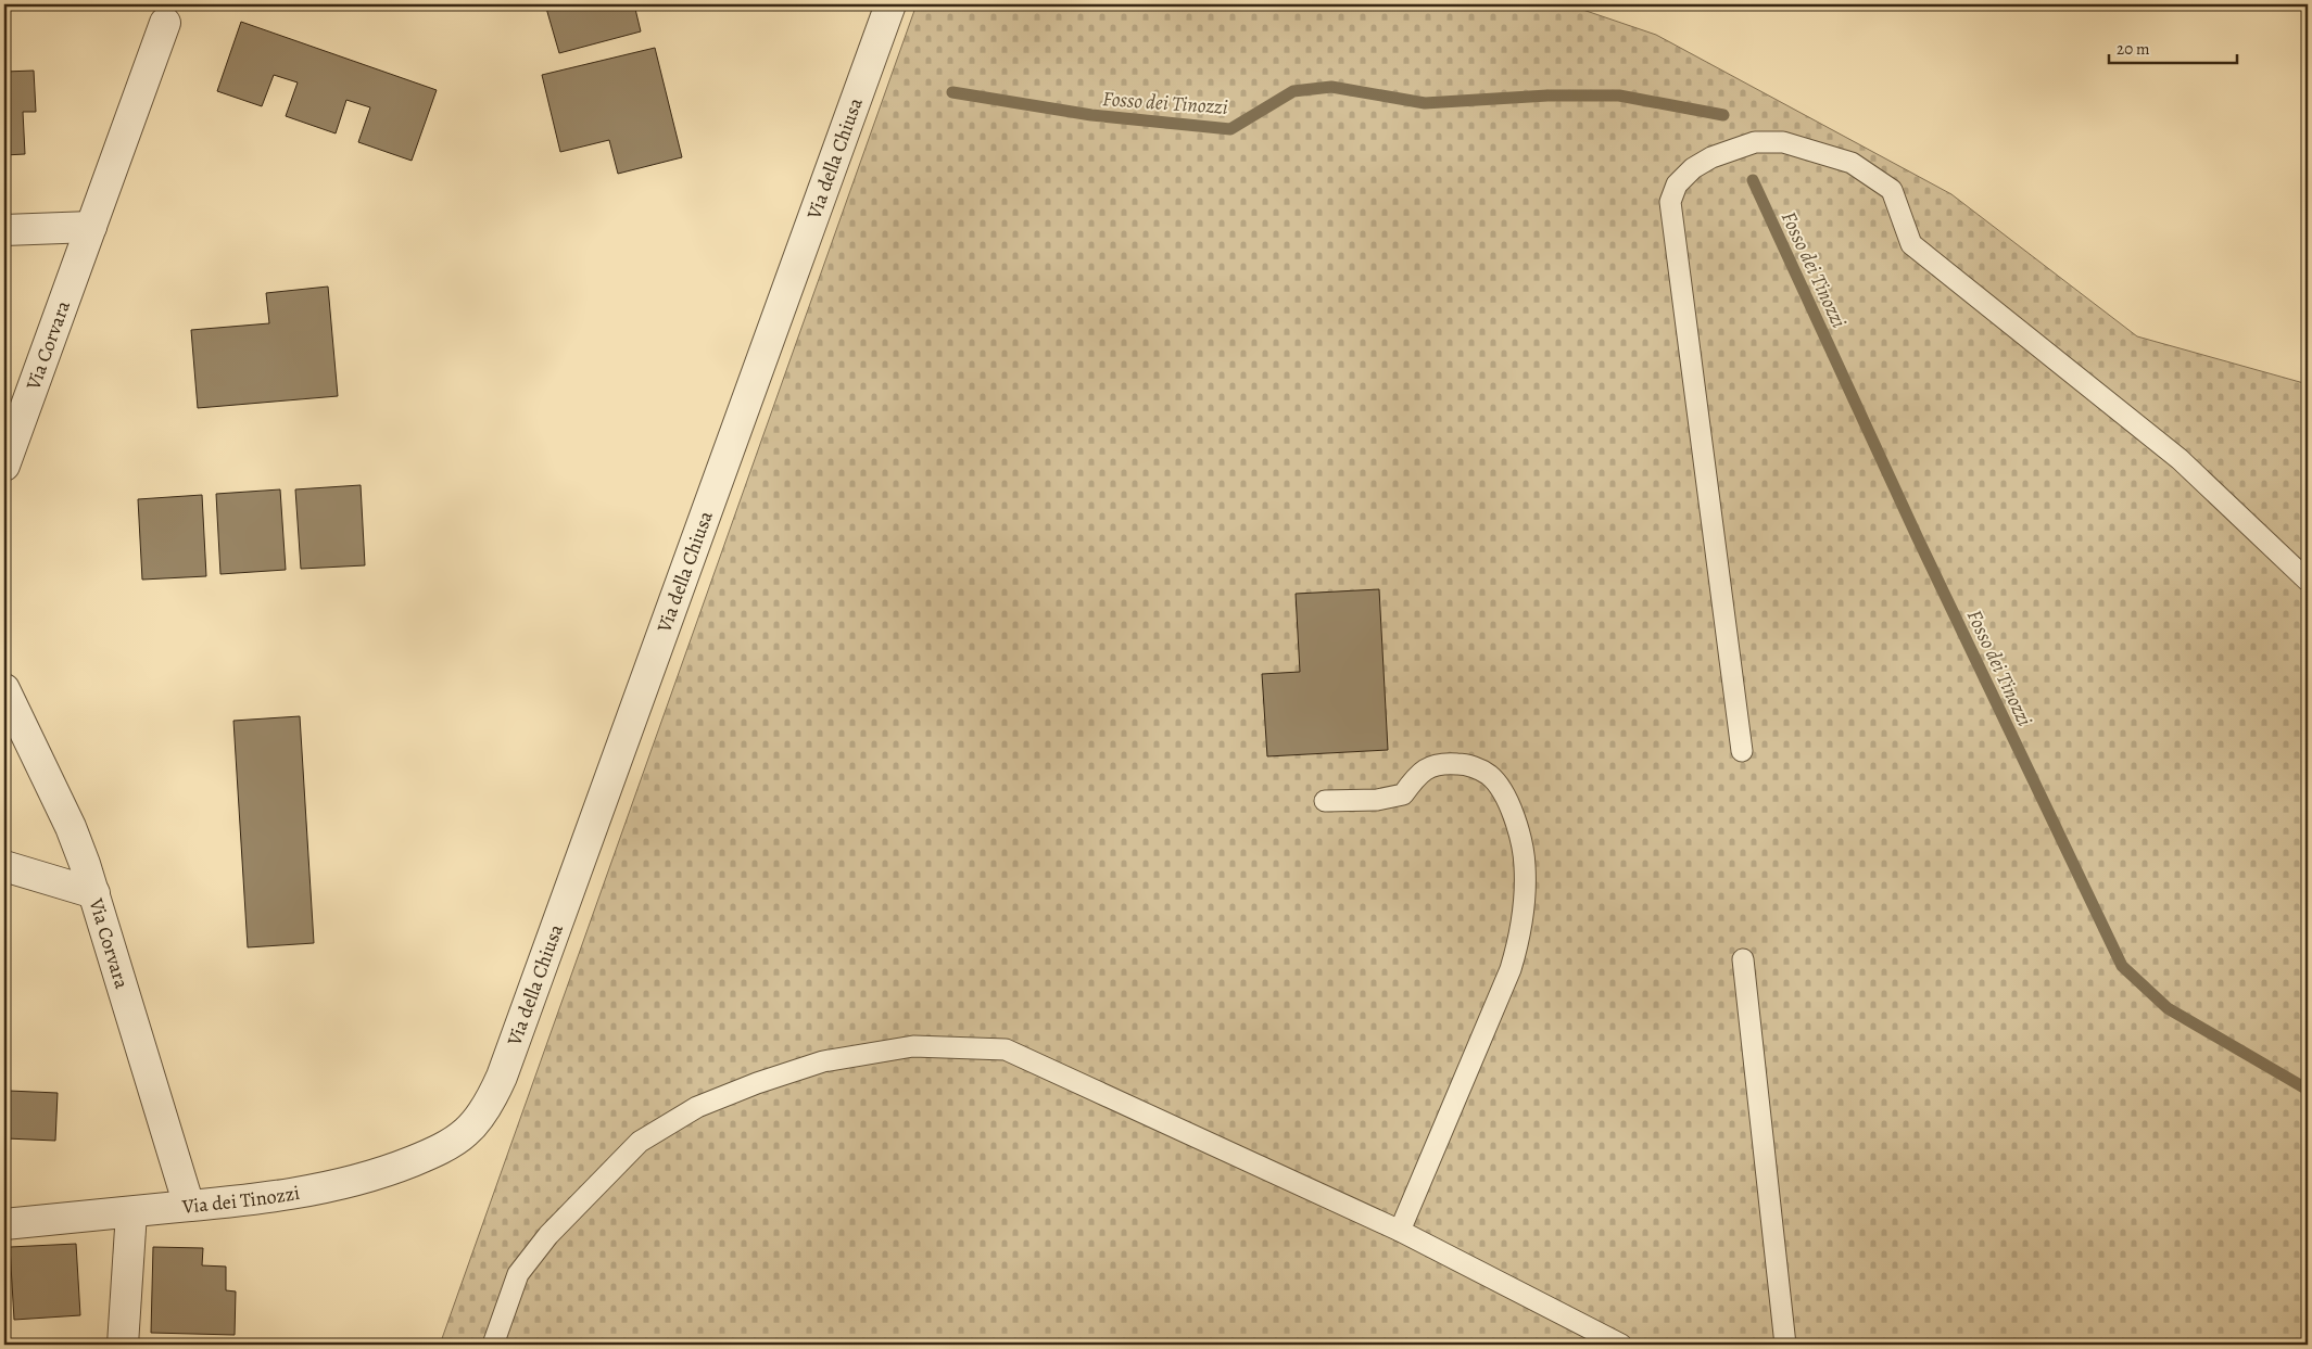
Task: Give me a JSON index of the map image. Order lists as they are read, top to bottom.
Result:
{
  "streets": {
    "street": ["Via della Chiusa", "Via Corvara", "Via dei Tinozzi"]
  },
  "crossings": [
    ["Via della Chiusa", "Via dei Tinozzi"],
    ["Via Corvara", "Via dei Tinozzi"]
  ],
  "water": ["Fosso dei Tinozzi"],
  "scale_bar": "20 m"
}
